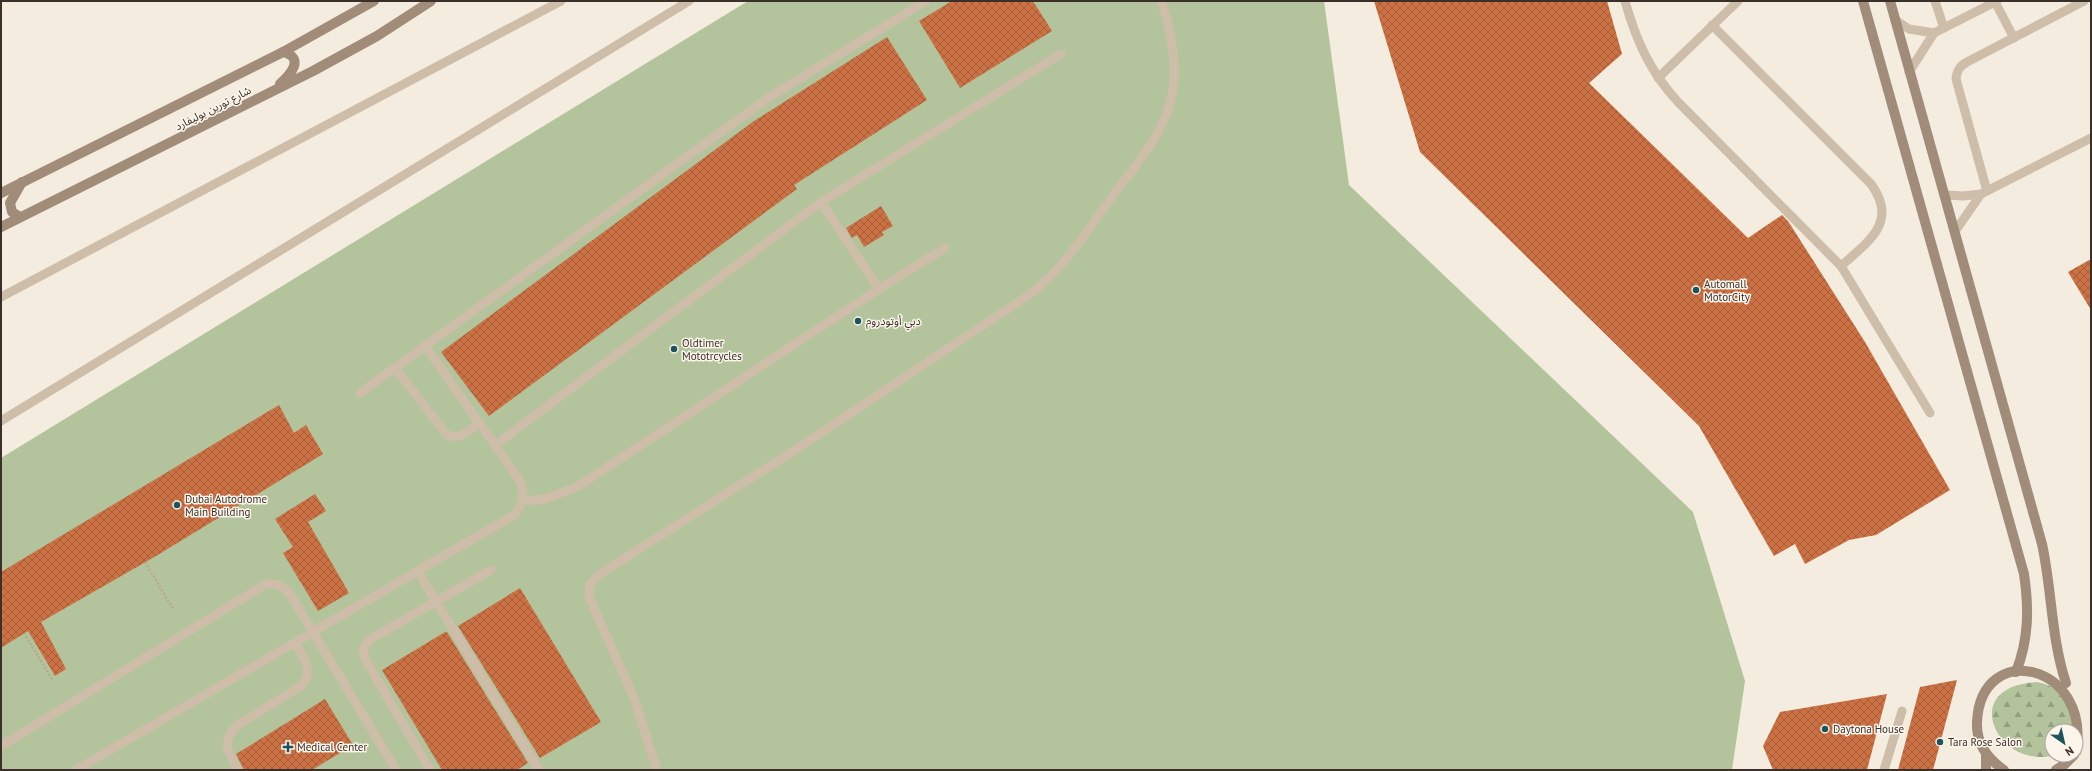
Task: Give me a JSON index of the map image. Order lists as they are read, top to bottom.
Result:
{
  "streets": {
    "street": ["شارع تورين بوليفارد"]
  },
  "places": {
    "other": [
      "Automall MotorCity",
      "دبي أوتودروم",
      "Oldtimer Mototrcycles",
      "Dubai Autodrome Main Building",
      "Daytona House",
      "Tara Rose Salon"
    ],
    "health": ["Medical Center"]
  },
  "north": "bottom right"
}
